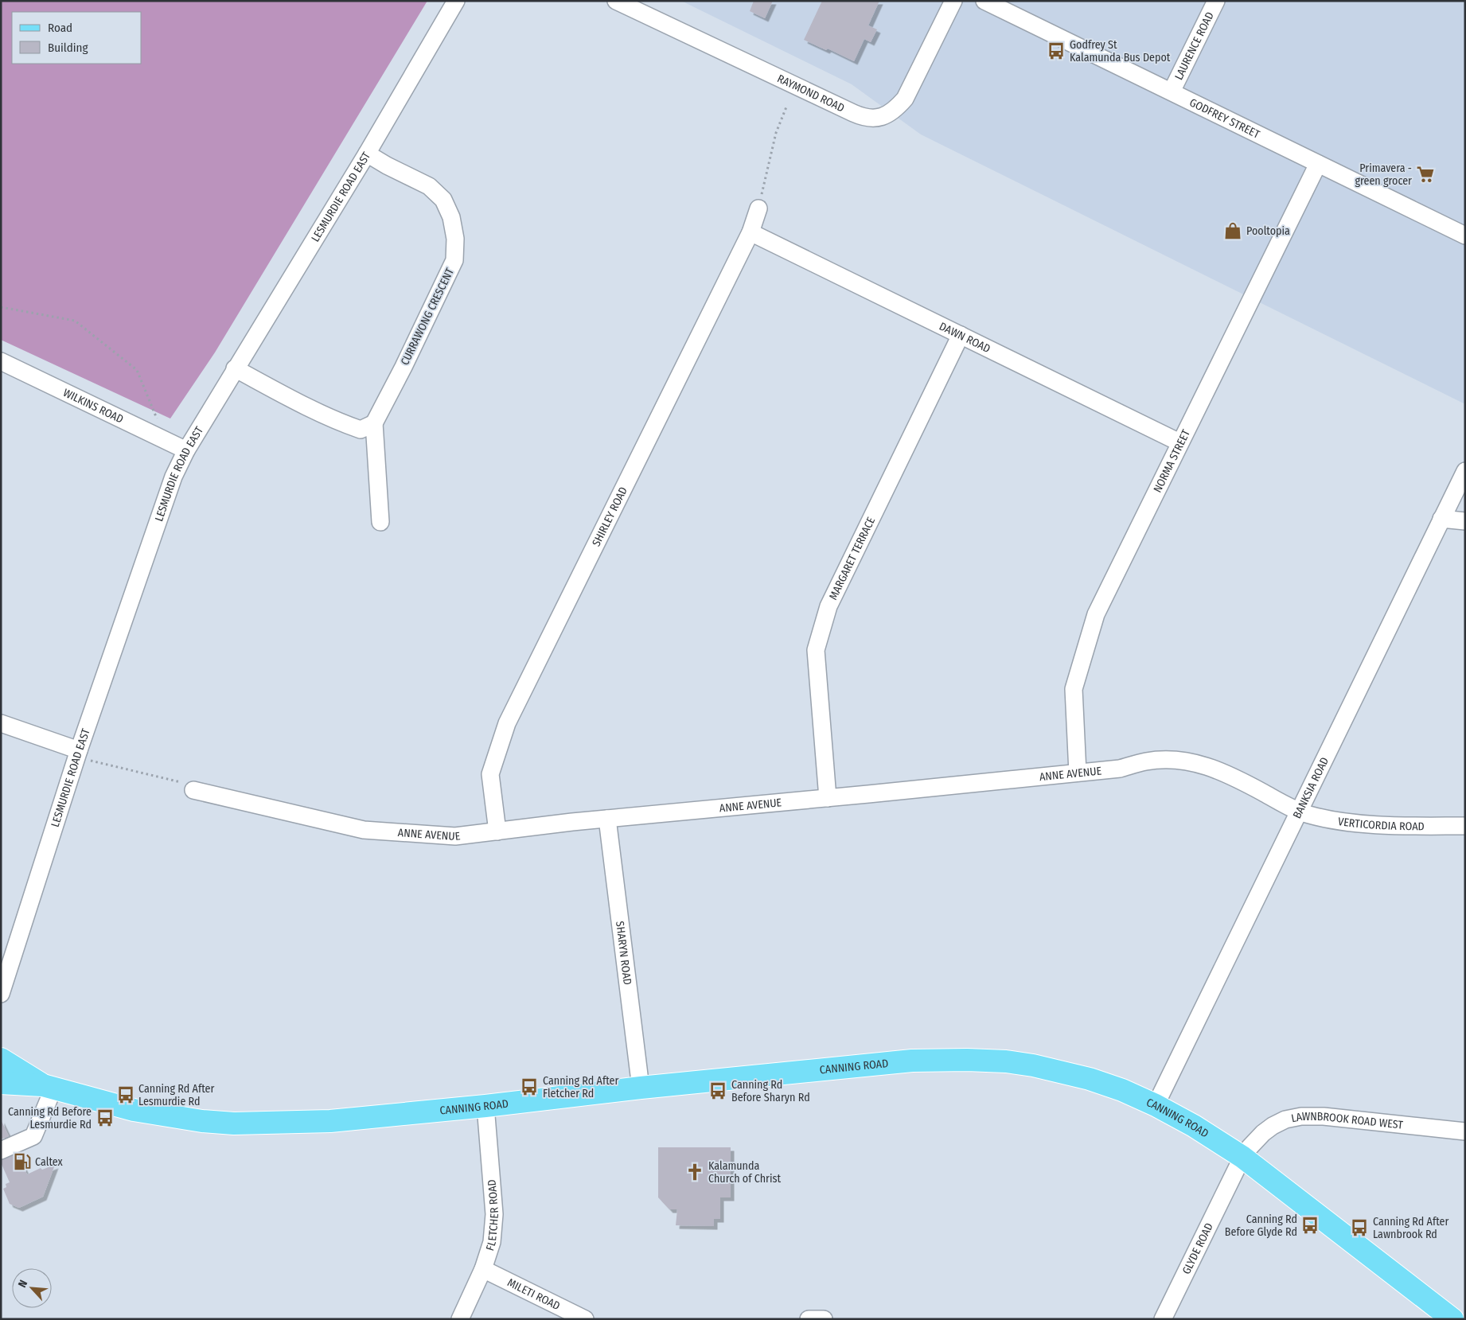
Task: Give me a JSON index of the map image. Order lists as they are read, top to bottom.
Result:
{
  "streets": {
    "main road": ["CANNING ROAD"],
    "street": [
      "LAURENCE ROAD",
      "RAYMOND ROAD",
      "GODFREY STREET",
      "LESMURDIE ROAD EAST",
      "CURRAWONG CRESCENT",
      "DAWN ROAD",
      "WILKINS ROAD",
      "NORMA STREET",
      "SHIRLEY ROAD",
      "MARGARET TERRACE",
      "ANNE AVENUE",
      "BANKSIA ROAD",
      "VERTICORDIA ROAD",
      "SHARYN ROAD",
      "LAWNBROOK ROAD WEST",
      "FLETCHER ROAD",
      "GLYDE ROAD",
      "MILETI ROAD"
    ]
  },
  "crossings": [
    ["LAURENCE ROAD", "GODFREY STREET"],
    ["GODFREY STREET", "NORMA STREET"],
    ["LESMURDIE ROAD EAST", "CURRAWONG CRESCENT"],
    ["LESMURDIE ROAD EAST", "WILKINS ROAD"],
    ["DAWN ROAD", "NORMA STREET"],
    ["DAWN ROAD", "SHIRLEY ROAD"],
    ["DAWN ROAD", "MARGARET TERRACE"],
    ["NORMA STREET", "ANNE AVENUE"],
    ["SHIRLEY ROAD", "ANNE AVENUE"],
    ["MARGARET TERRACE", "ANNE AVENUE"],
    ["ANNE AVENUE", "BANKSIA ROAD"],
    ["ANNE AVENUE", "VERTICORDIA ROAD"],
    ["ANNE AVENUE", "SHARYN ROAD"],
    ["BANKSIA ROAD", "VERTICORDIA ROAD"],
    ["BANKSIA ROAD", "CANNING ROAD"],
    ["SHARYN ROAD", "CANNING ROAD"],
    ["CANNING ROAD", "LAWNBROOK ROAD WEST"],
    ["CANNING ROAD", "FLETCHER ROAD"],
    ["CANNING ROAD", "GLYDE ROAD"],
    ["LAWNBROOK ROAD WEST", "GLYDE ROAD"],
    ["FLETCHER ROAD", "MILETI ROAD"]
  ],
  "places": {
    "bus stop": [
      "Godfrey St Kalamunda Bus Depot",
      "Canning Rd After Fletcher Rd",
      "Canning Rd Before Sharyn Rd",
      "Canning Rd After Lesmurdie Rd",
      "Canning Rd Before Lesmurdie Rd",
      "Canning Rd Before Glyde Rd",
      "Canning Rd After Lawnbrook Rd"
    ],
    "supermarket": ["Primavera - green grocer"],
    "shop": ["Pooltopia"],
    "fuel station": ["Caltex"],
    "church": ["Kalamunda Church of Christ"]
  },
  "legend": ["Road", "Building"],
  "north": "top left"
}
